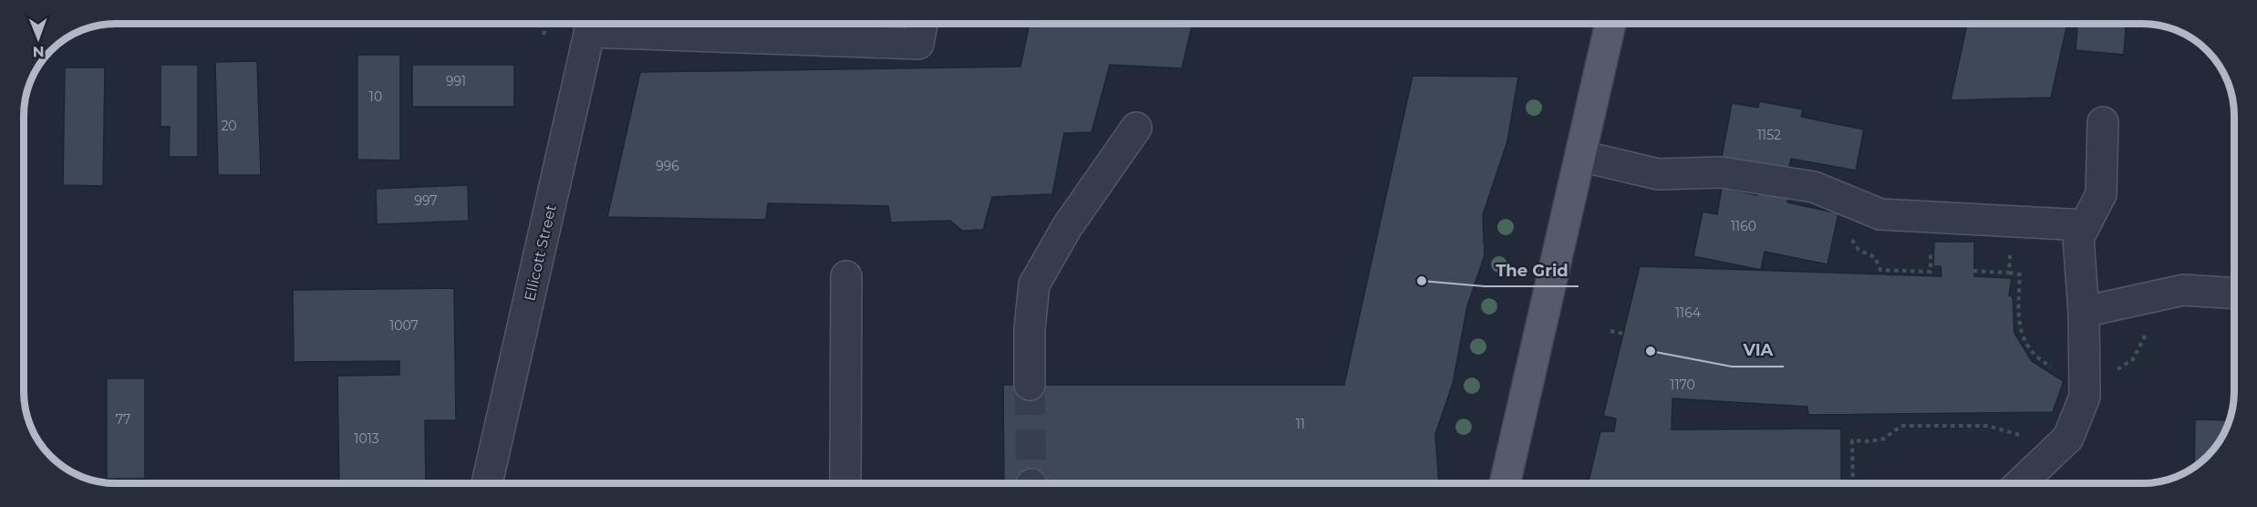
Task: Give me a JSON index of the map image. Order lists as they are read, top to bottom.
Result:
{
  "streets": {
    "street": ["Ellicott Street"]
  },
  "places": ["The Grid", "VIA"],
  "house_numbers": [
    "991",
    "10",
    "20",
    "1152",
    "996",
    "997",
    "1160",
    "1164",
    "1007",
    "1170",
    "77",
    "11",
    "1013"
  ],
  "north": "bottom"
}
